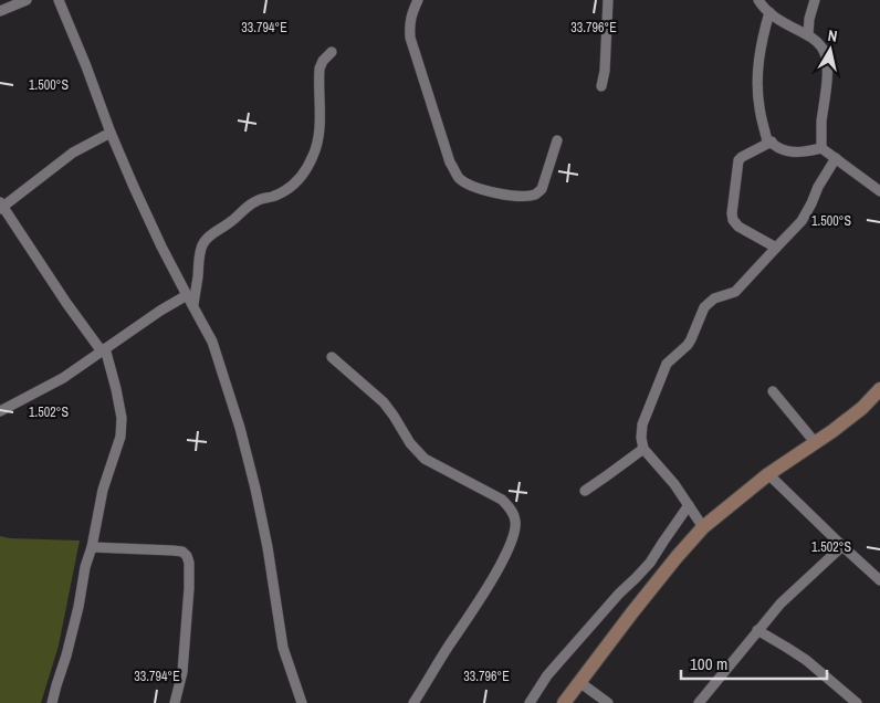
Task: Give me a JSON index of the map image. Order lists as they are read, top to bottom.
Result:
{
  "scale_bar": "100 m",
  "north": "top",
  "coordinates": [
    "33.794°E",
    "33.796°E",
    "1.500°S",
    "1.502°S"
  ]
}
